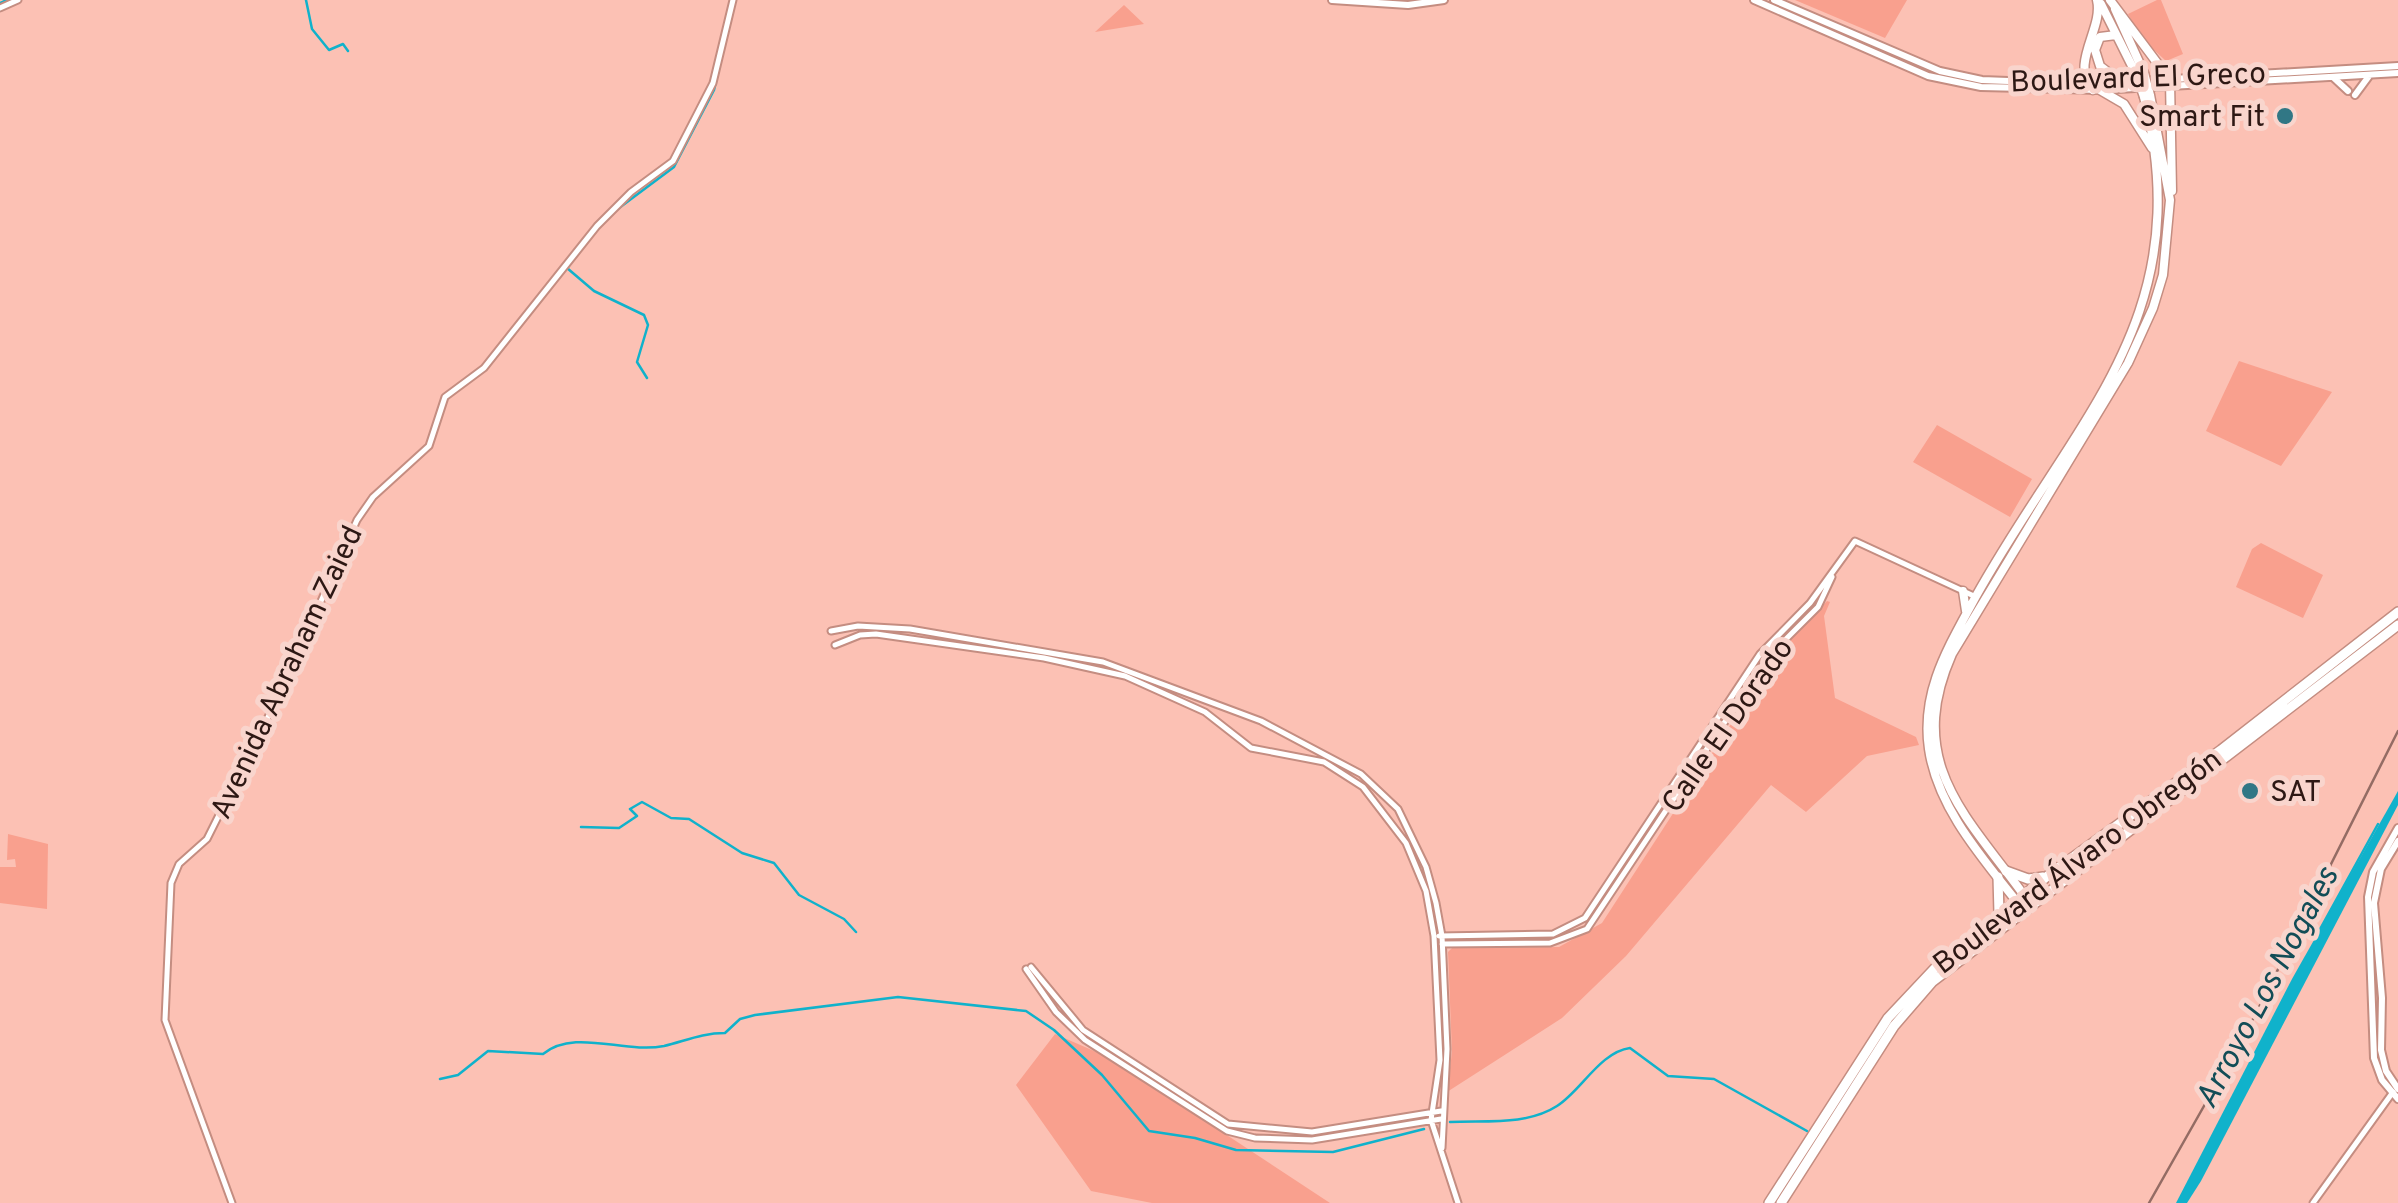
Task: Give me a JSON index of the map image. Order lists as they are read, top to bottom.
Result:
{
  "streets": {
    "highway": ["Boulevard Álvaro Obregón"],
    "main road": ["Boulevard El Greco"],
    "street": ["Avenida Abraham Zaied", "Calle El Dorado"]
  },
  "water": ["Arroyo Los Nogales"],
  "places": ["Smart Fit", "SAT"]
}
